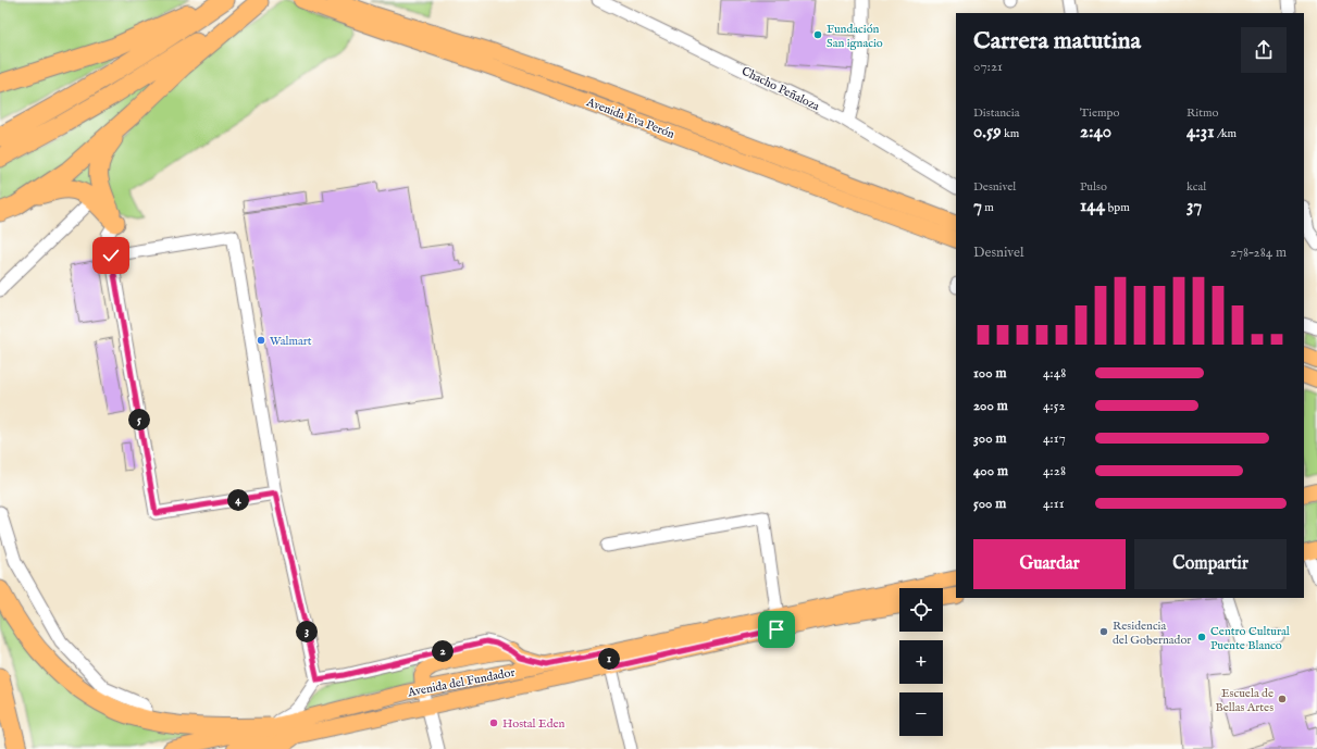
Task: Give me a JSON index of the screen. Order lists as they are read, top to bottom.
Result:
{
  "streets": {
    "main road": ["Avenida Eva Perón", "Avenida del Fundador"],
    "street": ["Chacho Peñaloza"]
  },
  "places": [
    "Fundación San ignacio",
    "Walmart",
    "Residencia del Gobernador",
    "Centro Cultural Puente Blanco",
    "Escuela de Bellas Artes",
    "Hostal Eden"
  ],
  "page": {
    "heading": ["Carrera matutina", "07:21"],
    "stats": [
      ["Distancia", "0.59 km"],
      ["Tiempo", "2:40"],
      ["Ritmo", "4:31 /km"],
      ["Desnivel", "7 m"],
      ["Pulso", "144 bpm"],
      ["kcal", "37"]
    ],
    "chart": ["Desnivel", "278–284 m"],
    "list": [
      {
        "name": "100 m",
        "note": "4:48"
      },
      {
        "name": "200 m",
        "note": "4:52"
      },
      {
        "name": "300 m",
        "note": "4:17"
      },
      {
        "name": "400 m",
        "note": "4:28"
      },
      {
        "name": "500 m",
        "note": "4:11"
      }
    ],
    "pins": [
      "5",
      "4",
      "3",
      "2",
      "1"
    ],
    "buttons": ["Guardar", "Compartir"],
    "map_buttons": ["+", "−"]
  }
}
